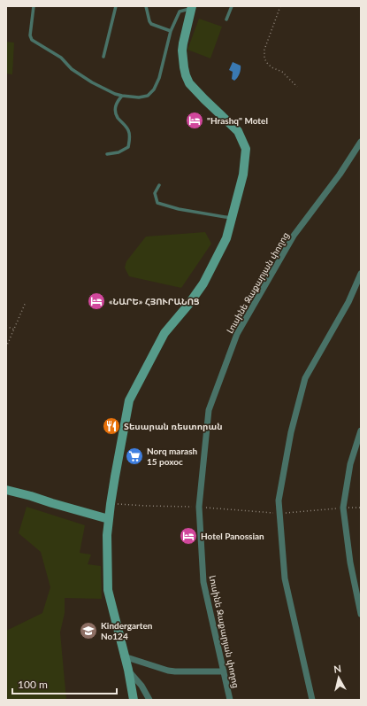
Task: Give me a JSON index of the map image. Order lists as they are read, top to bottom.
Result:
{
  "streets": {
    "street": ["Լուսինե Զաքարյան փողոց"]
  },
  "places": {
    "hotel": ["\"Hrashq\" Motel", "«ՆԱՐԵ» ՀՅՈՒՐԱՆՈՑ", "Hotel Panossian"],
    "restaurant": ["Տեսարան ռեստորան"],
    "supermarket": ["Norq marash 15 poxoc"],
    "school or university": ["Kindergarten No124"]
  },
  "scale_bar": "100 m",
  "north": "top"
}
